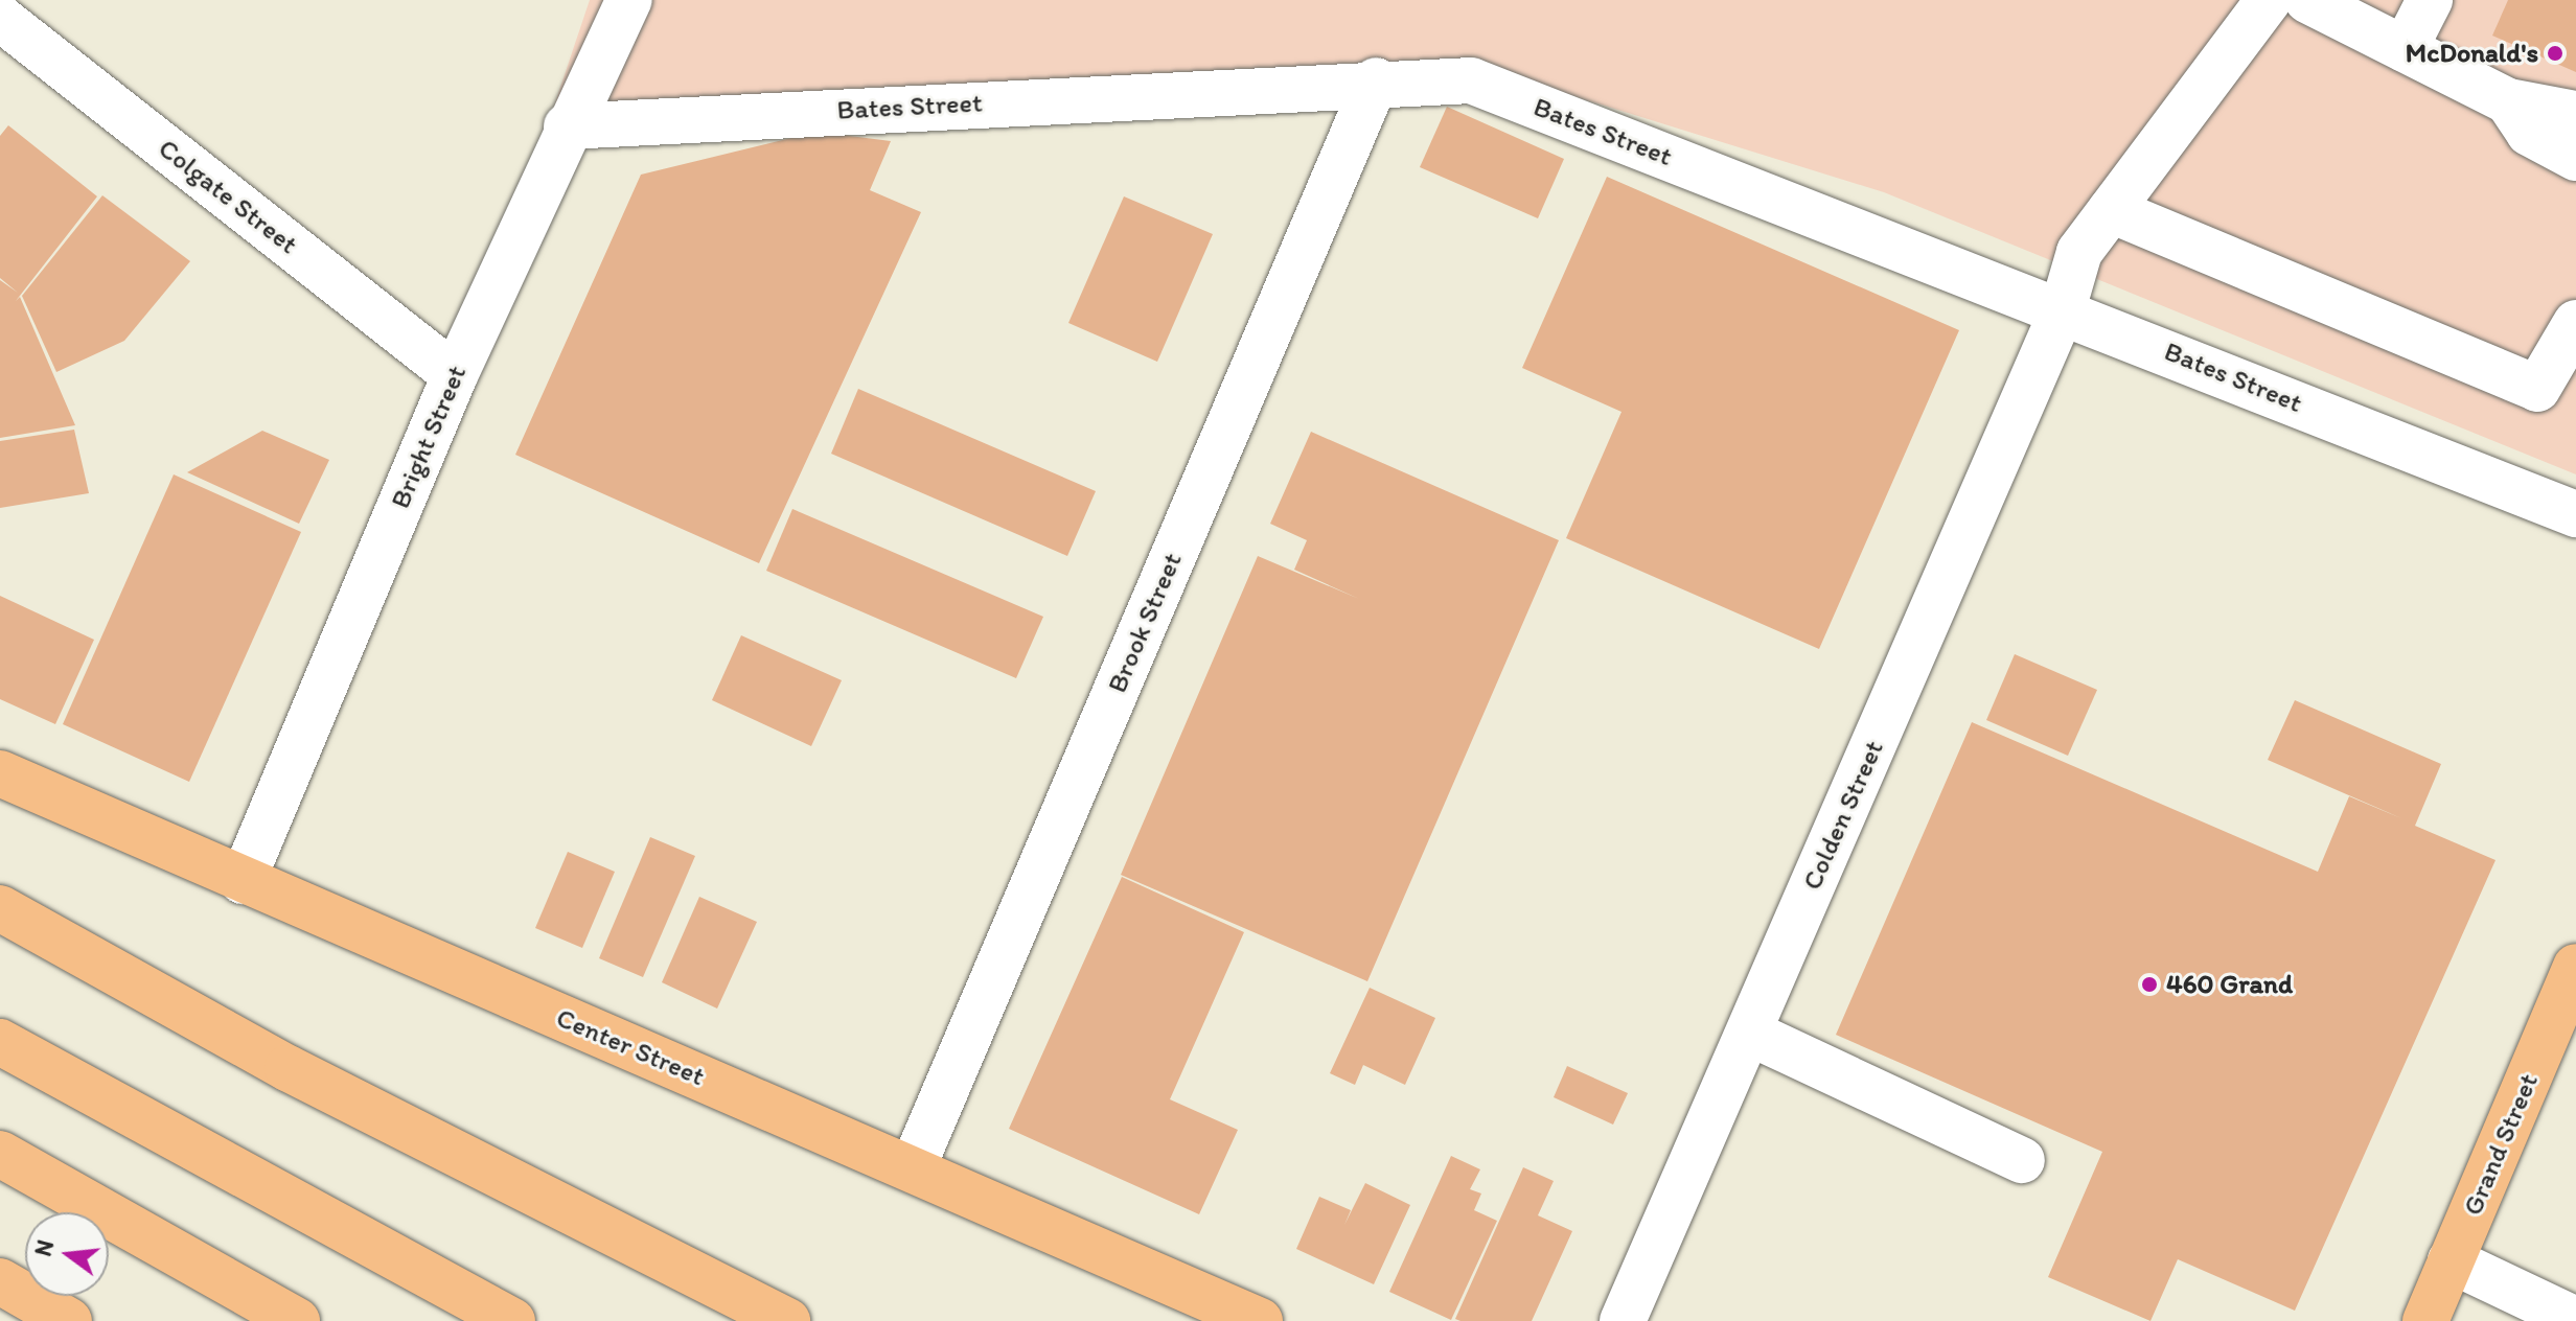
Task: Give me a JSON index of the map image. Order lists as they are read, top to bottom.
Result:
{
  "streets": {
    "main road": ["Center Street", "Grand Street"],
    "street": [
      "Bates Street",
      "Colgate Street",
      "Bright Street",
      "Brook Street",
      "Colden Street"
    ]
  },
  "crossings": [
    ["Bates Street", "Bright Street"],
    ["Bates Street", "Brook Street"],
    ["Bates Street", "Colden Street"],
    ["Colgate Street", "Bright Street"],
    ["Bright Street", "Center Street"],
    ["Brook Street", "Center Street"]
  ],
  "places": ["McDonald's", "460 Grand"],
  "north": "left"
}
